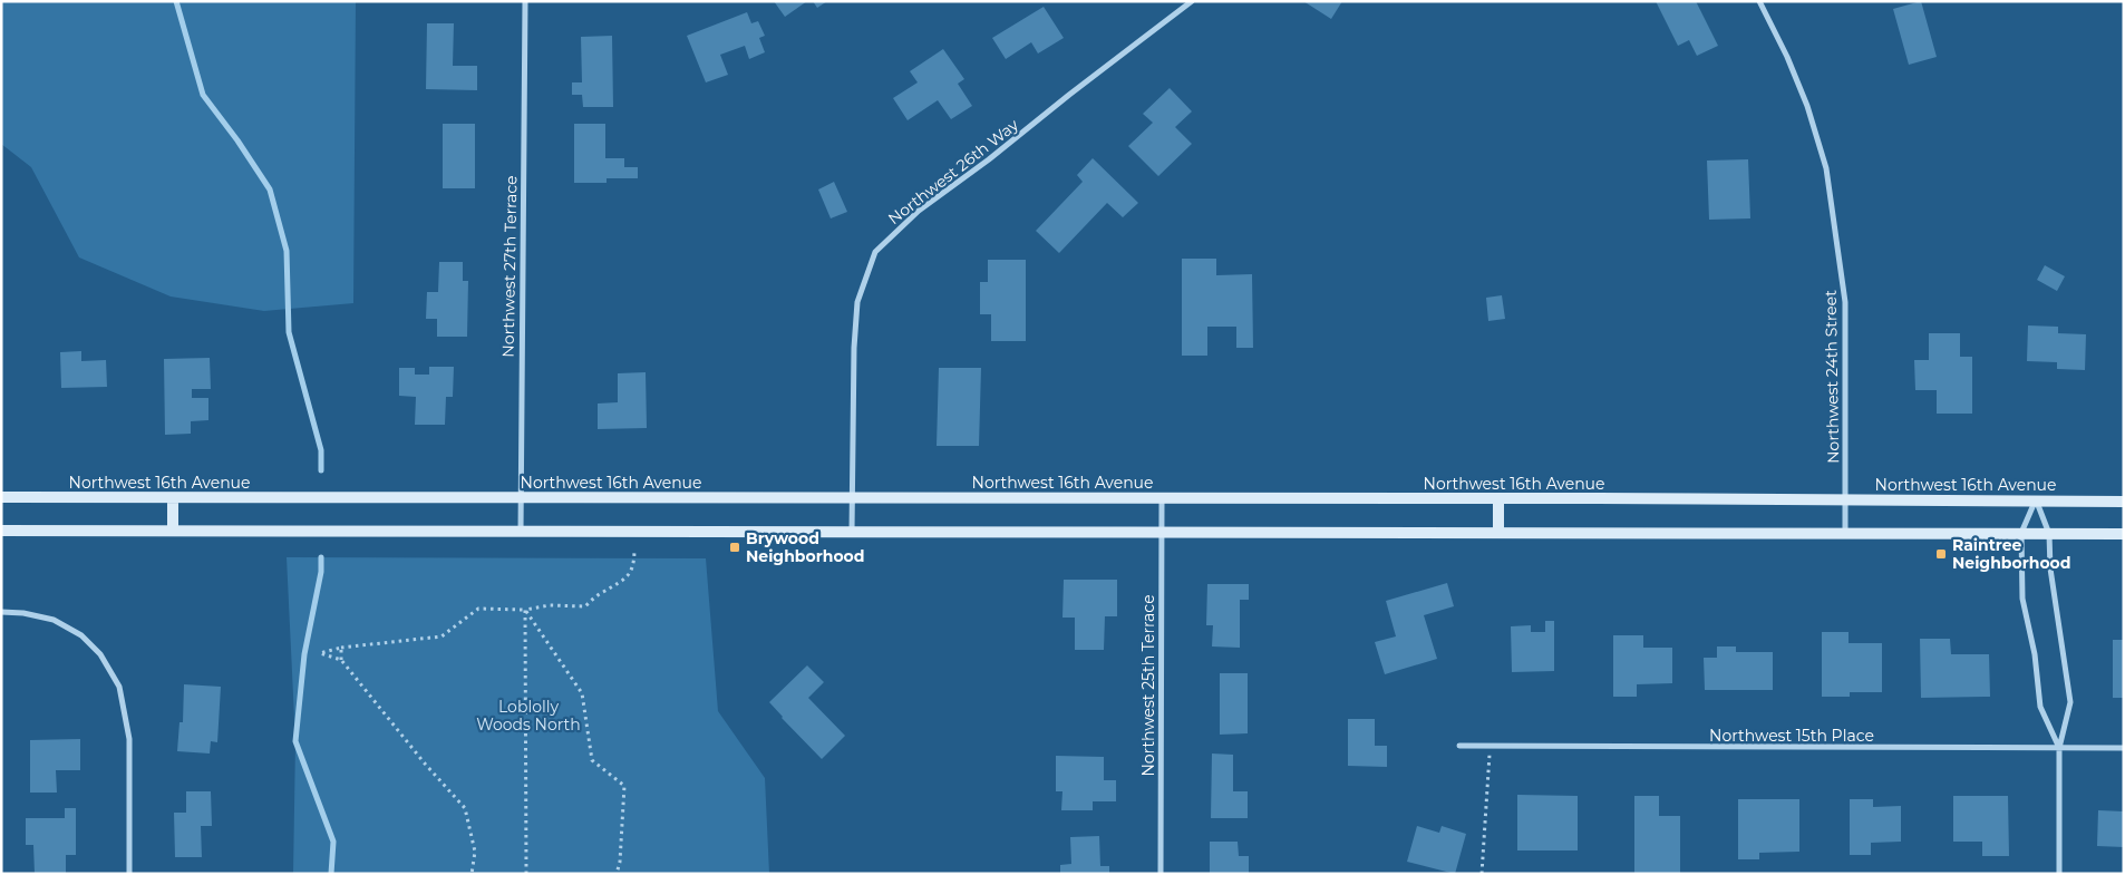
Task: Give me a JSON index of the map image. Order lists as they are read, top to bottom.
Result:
{
  "streets": {
    "main road": ["Northwest 16th Avenue"],
    "street": [
      "Northwest 26th Way",
      "Northwest 27th Terrace",
      "Northwest 24th Street",
      "Northwest 25th Terrace",
      "Northwest 15th Place"
    ]
  },
  "crossings": [
    ["Northwest 26th Way", "Northwest 16th Avenue"],
    ["Northwest 27th Terrace", "Northwest 16th Avenue"],
    ["Northwest 24th Street", "Northwest 16th Avenue"],
    ["Northwest 16th Avenue", "Northwest 25th Terrace"]
  ],
  "parks": ["Loblolly Woods North"],
  "places": {
    "transit": ["Brywood Neighborhood", "Raintree Neighborhood"]
  }
}
